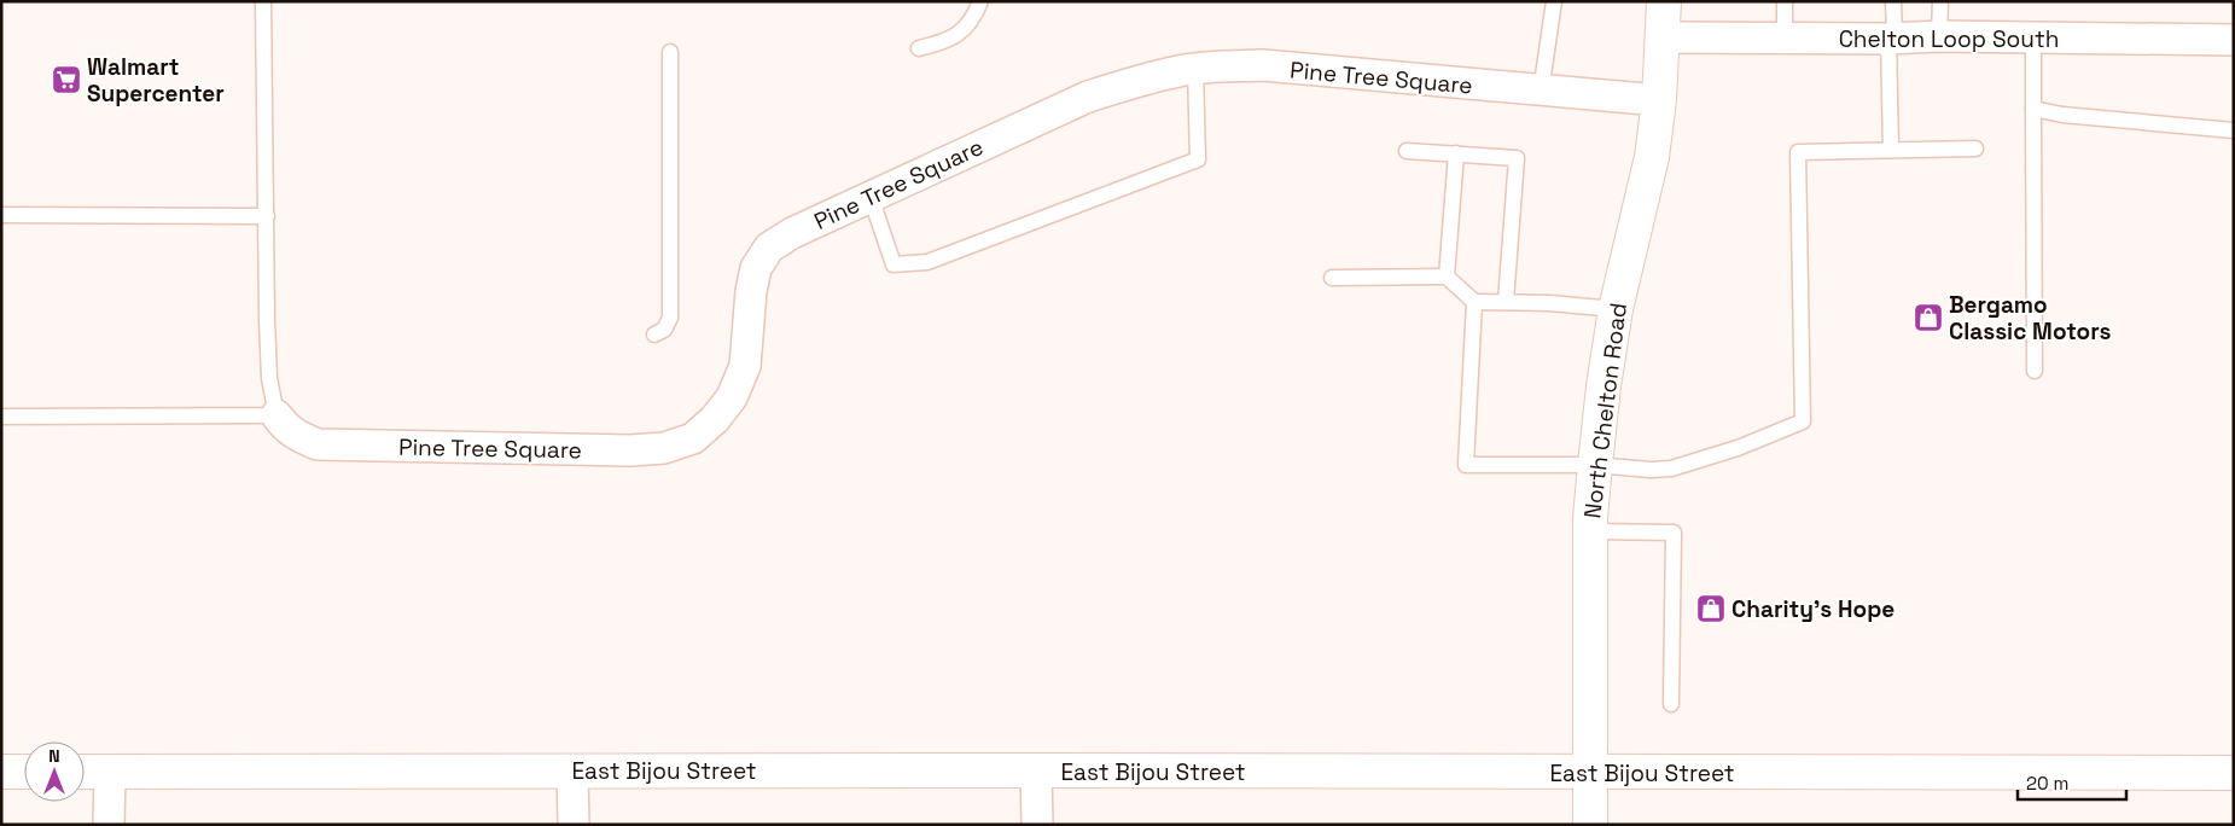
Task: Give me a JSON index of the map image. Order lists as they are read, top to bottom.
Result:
{
  "streets": {
    "street": [
      "Chelton Loop South",
      "Pine Tree Square",
      "North Chelton Road",
      "East Bijou Street"
    ]
  },
  "crossings": [
    ["Chelton Loop South", "North Chelton Road"],
    ["Pine Tree Square", "North Chelton Road"],
    ["North Chelton Road", "East Bijou Street"]
  ],
  "places": {
    "supermarket": ["Walmart Supercenter"],
    "shop": ["Bergamo Classic Motors", "Charity's Hope"]
  },
  "scale_bar": "20 m",
  "north": "top"
}
